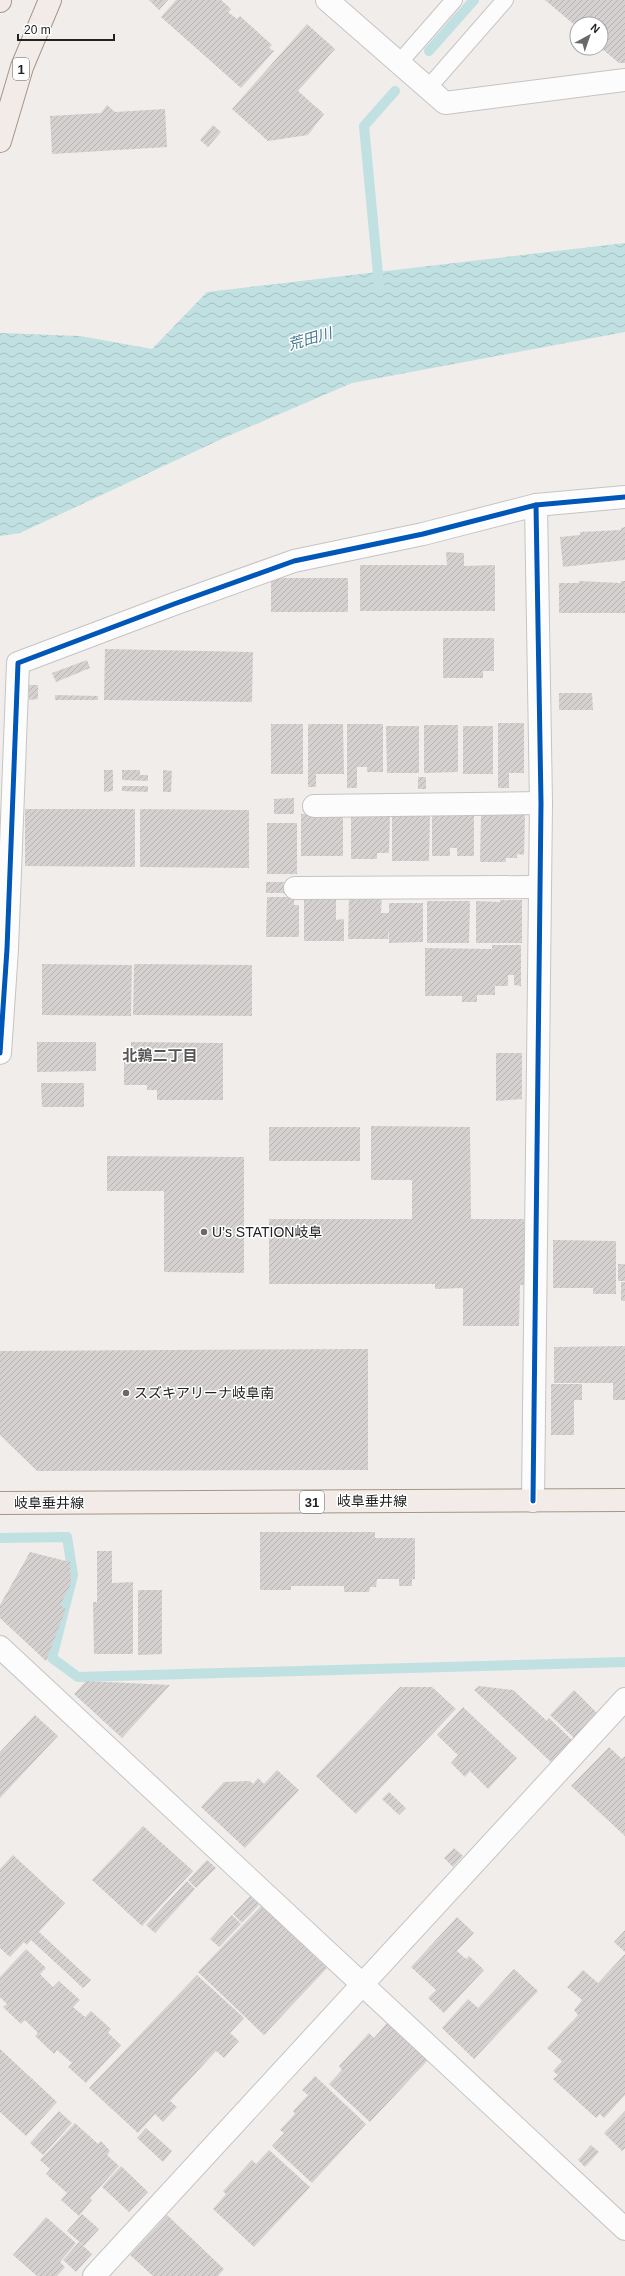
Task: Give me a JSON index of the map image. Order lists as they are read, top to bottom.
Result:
{
  "streets": {
    "main road": ["1", "岐阜垂井線", "31"]
  },
  "districts": ["北鶉二丁目"],
  "water": ["荒田川"],
  "places": ["U’s STATION岐阜", "スズキアリーナ岐阜南"],
  "scale_bar": "20 m",
  "north": "top right"
}
